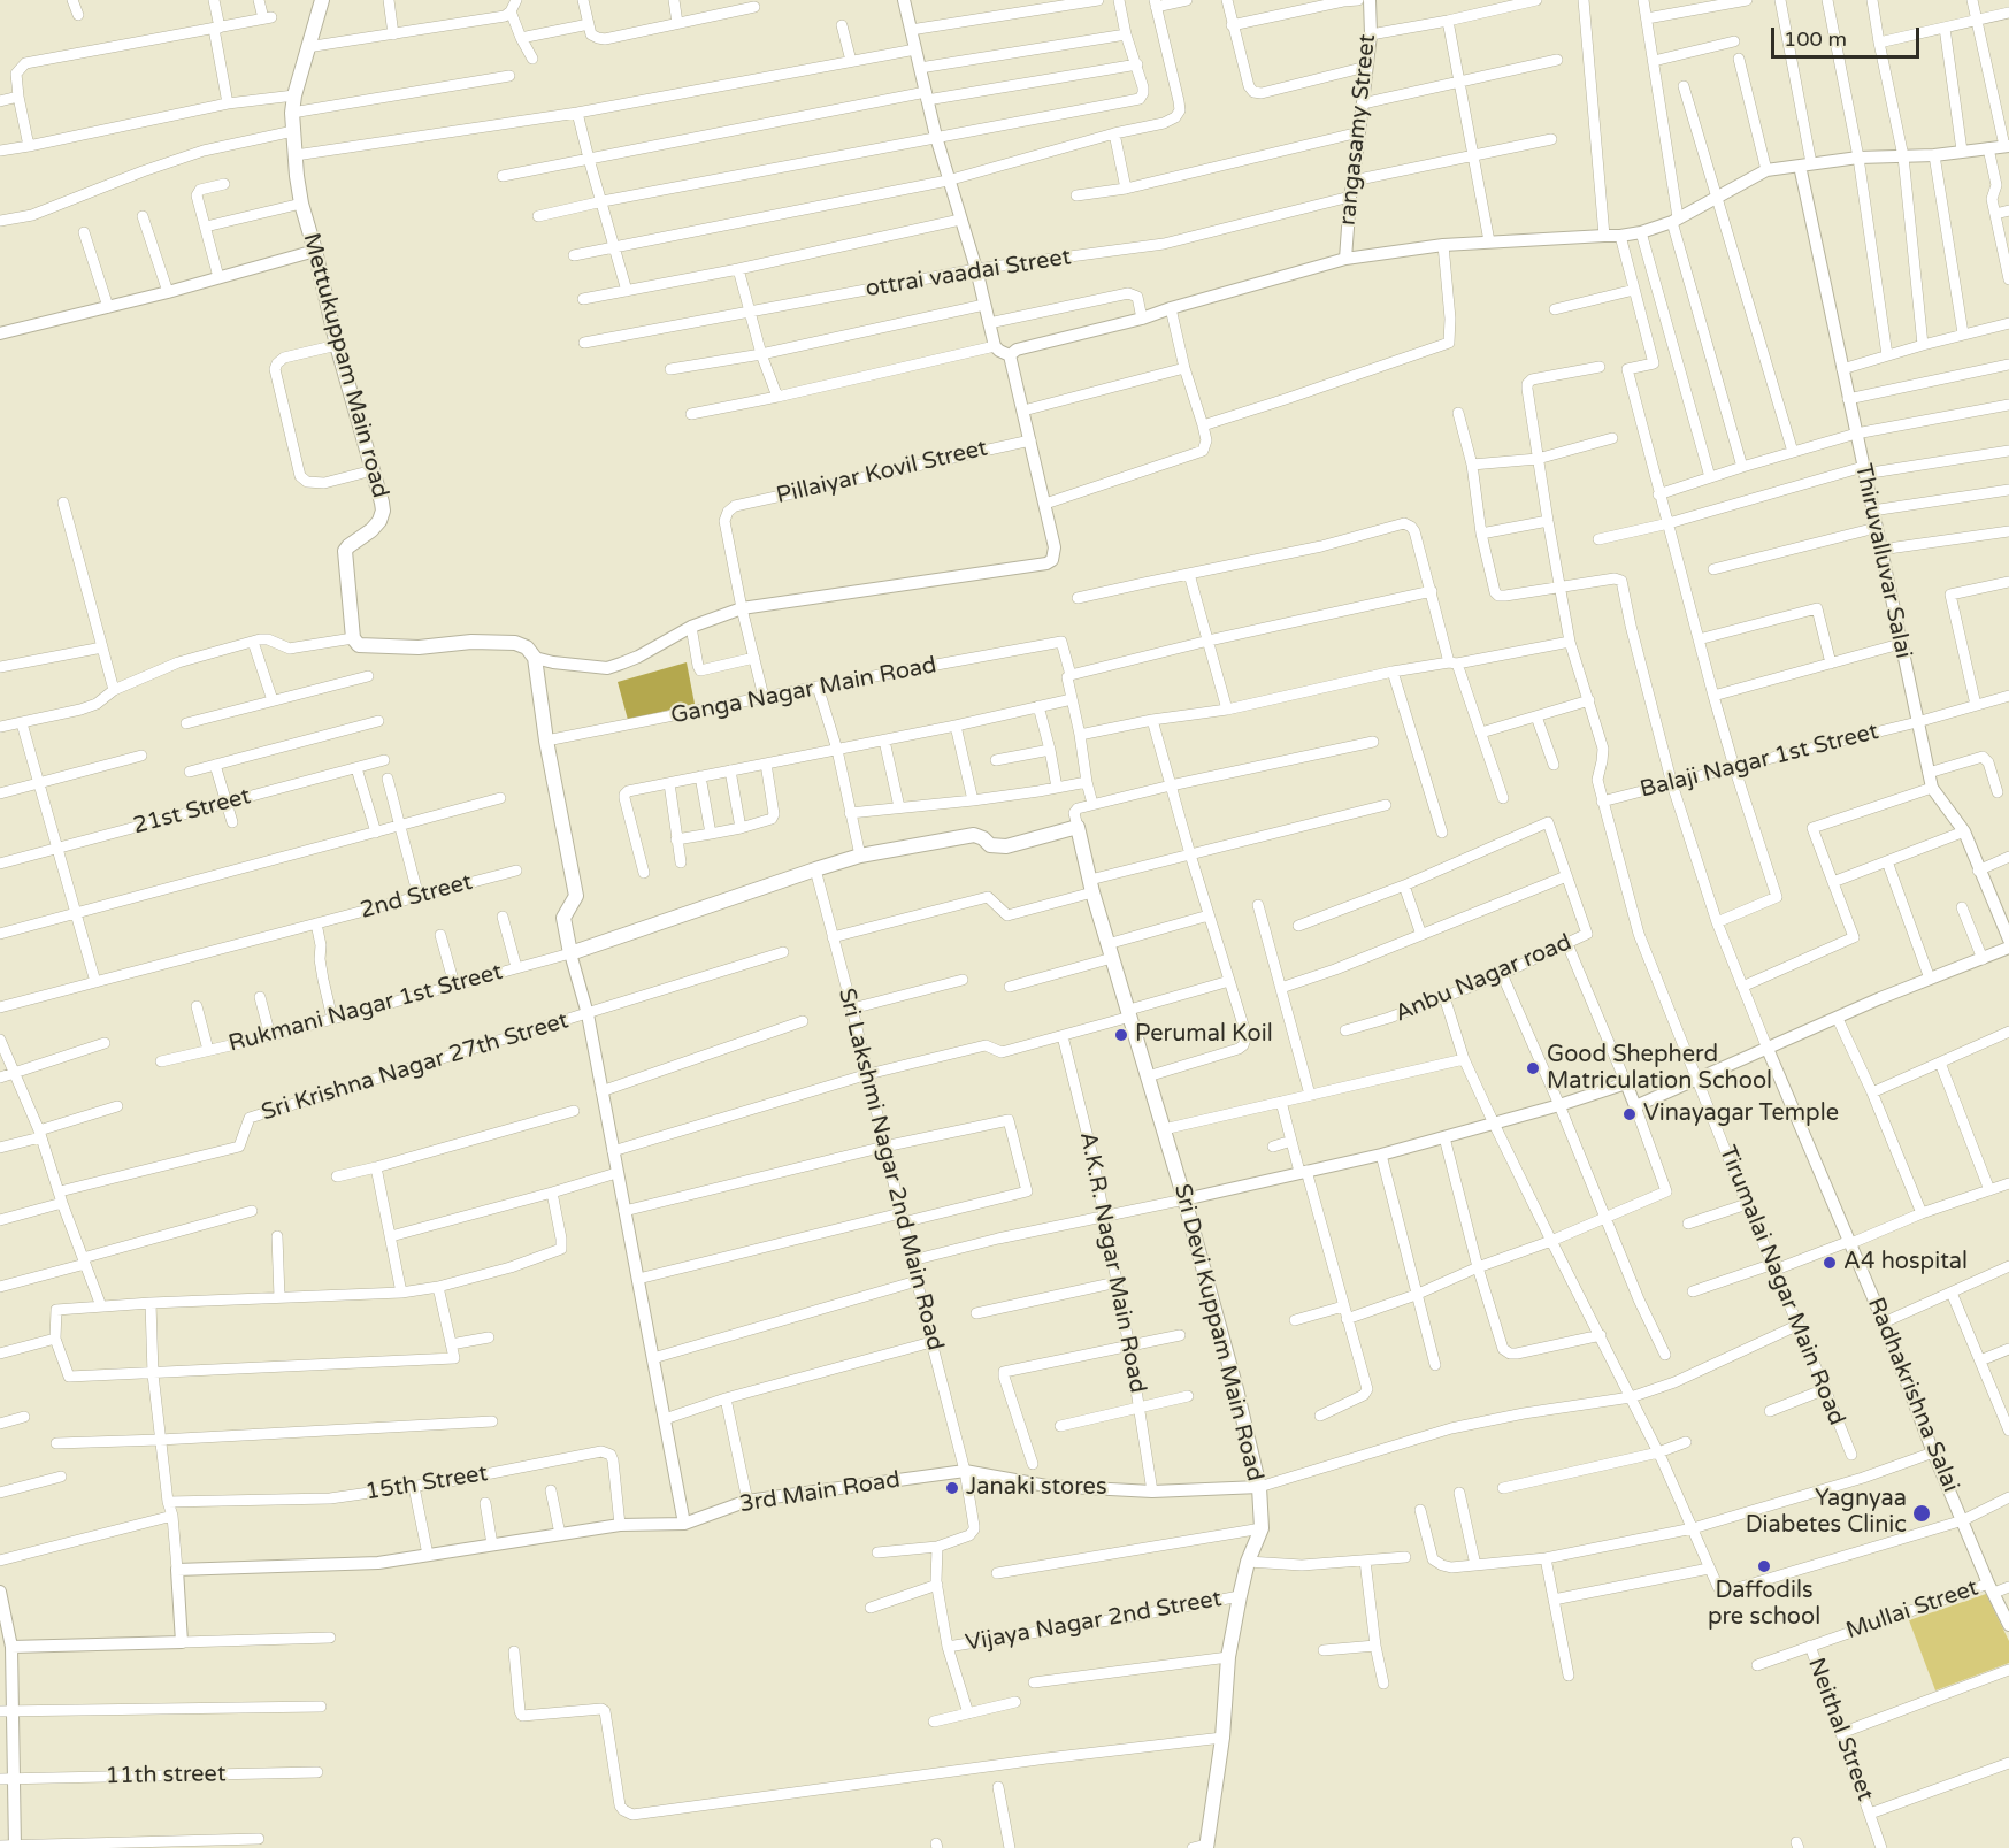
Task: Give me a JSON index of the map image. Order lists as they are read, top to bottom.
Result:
{
  "streets": {
    "main road": ["Mettukuppam Main road", "Sri Devi Kuppam Main Road"],
    "street": [
      "rangasamy Street",
      "ottrai vaadai Street",
      "Pillaiyar Kovil Street",
      "Thiruvalluvar Salai",
      "Ganga Nagar Main Road",
      "Balaji Nagar 1st Street",
      "21st Street",
      "2nd Street",
      "Anbu Nagar road",
      "Rukmani Nagar 1st Street",
      "Sri Krishna Nagar 27th Street",
      "Sri Lakshmi Nagar 2nd Main Road",
      "A.K.R. Nagar Main Road",
      "Tirumalai Nagar Main Road",
      "Radhakrishna Salai",
      "15th Street",
      "3rd Main Road",
      "Mullai Street",
      "Vijaya Nagar 2nd Street",
      "Neithal Street",
      "11th street"
    ]
  },
  "crossings": [
    ["rangasamy Street", "ottrai vaadai Street"],
    ["Thiruvalluvar Salai", "Balaji Nagar 1st Street"],
    ["Balaji Nagar 1st Street", "Tirumalai Nagar Main Road"],
    ["Sri Lakshmi Nagar 2nd Main Road", "3rd Main Road"],
    ["A.K.R. Nagar Main Road", "3rd Main Road"],
    ["Sri Devi Kuppam Main Road", "3rd Main Road"],
    ["Sri Devi Kuppam Main Road", "Vijaya Nagar 2nd Street"],
    ["Radhakrishna Salai", "Mullai Street"],
    ["15th Street", "3rd Main Road"],
    ["Mullai Street", "Neithal Street"]
  ],
  "places": [
    "Perumal Koil",
    "Good Shepherd Matriculation School",
    "Vinayagar Temple",
    "A4 hospital",
    "Janaki stores",
    "Yagnyaa Diabetes Clinic",
    "Daffodils pre school"
  ],
  "scale_bar": "100 m"
}
